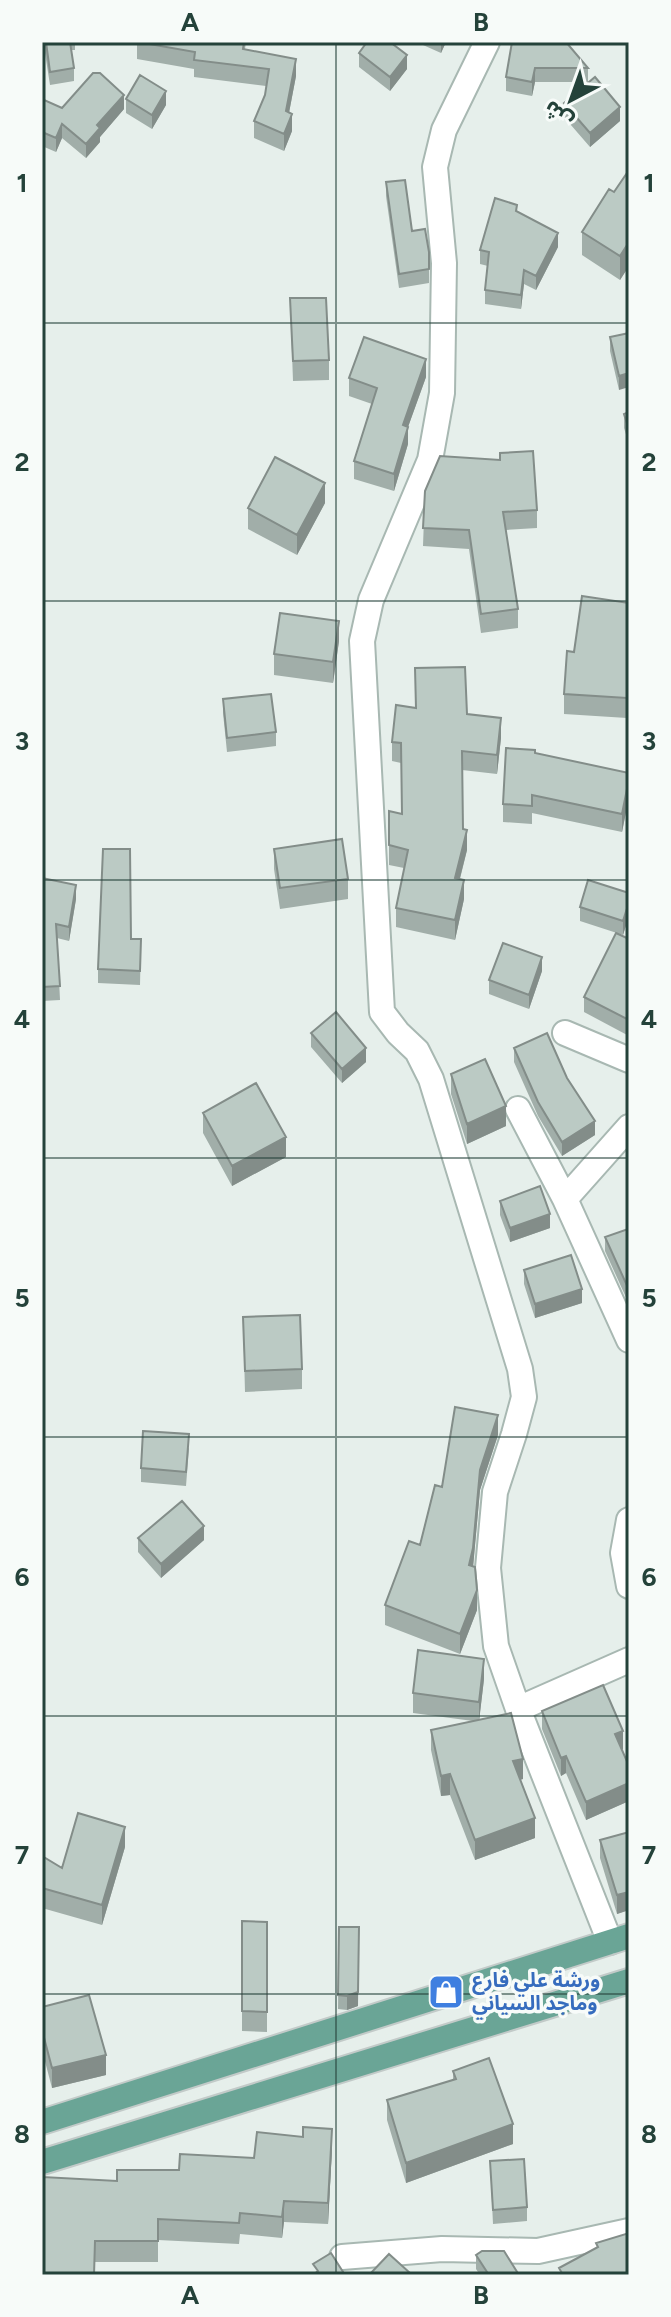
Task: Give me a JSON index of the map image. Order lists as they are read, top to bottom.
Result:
{
  "places": {
    "shop": ["ورشة علي فارع وماجد السياني"]
  },
  "north": "bottom left",
  "grid": {
    "columns": ["A", "B"],
    "rows": [
      "1",
      "2",
      "3",
      "4",
      "5",
      "6",
      "7",
      "8"
    ]
  }
}
